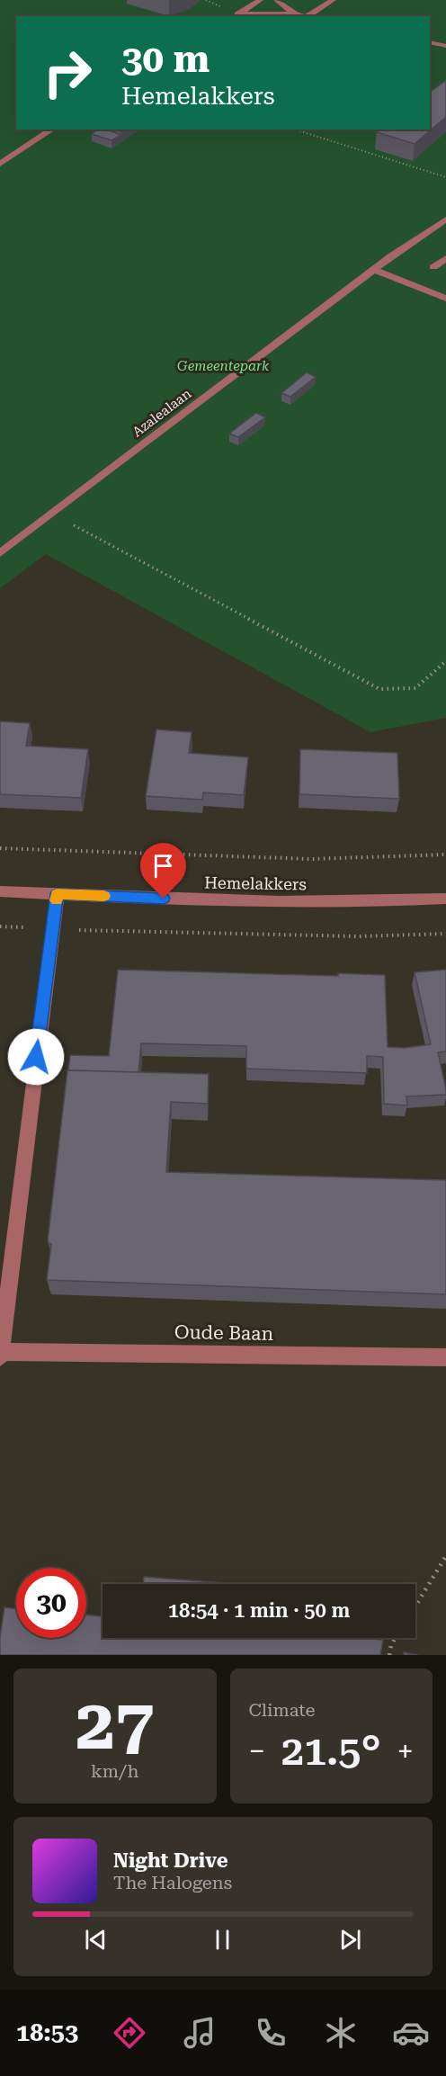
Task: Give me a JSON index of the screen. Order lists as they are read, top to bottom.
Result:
{
  "streets": {
    "street": ["Azalealaan", "Hemelakkers", "Oude Baan"]
  },
  "parks": ["Gemeentepark"],
  "page": {
    "turn": ["30 m", "Hemelakkers"],
    "limit": "30",
    "trip": "18:54 · 1 min · 50 m",
    "tile": [
      ["27", "km/h"],
      "Climate"
    ],
    "heat": ["−", "21.5°", "+"],
    "song": ["Night Drive", "The Halogens"],
    "tabs": "18:53"
  }
}
